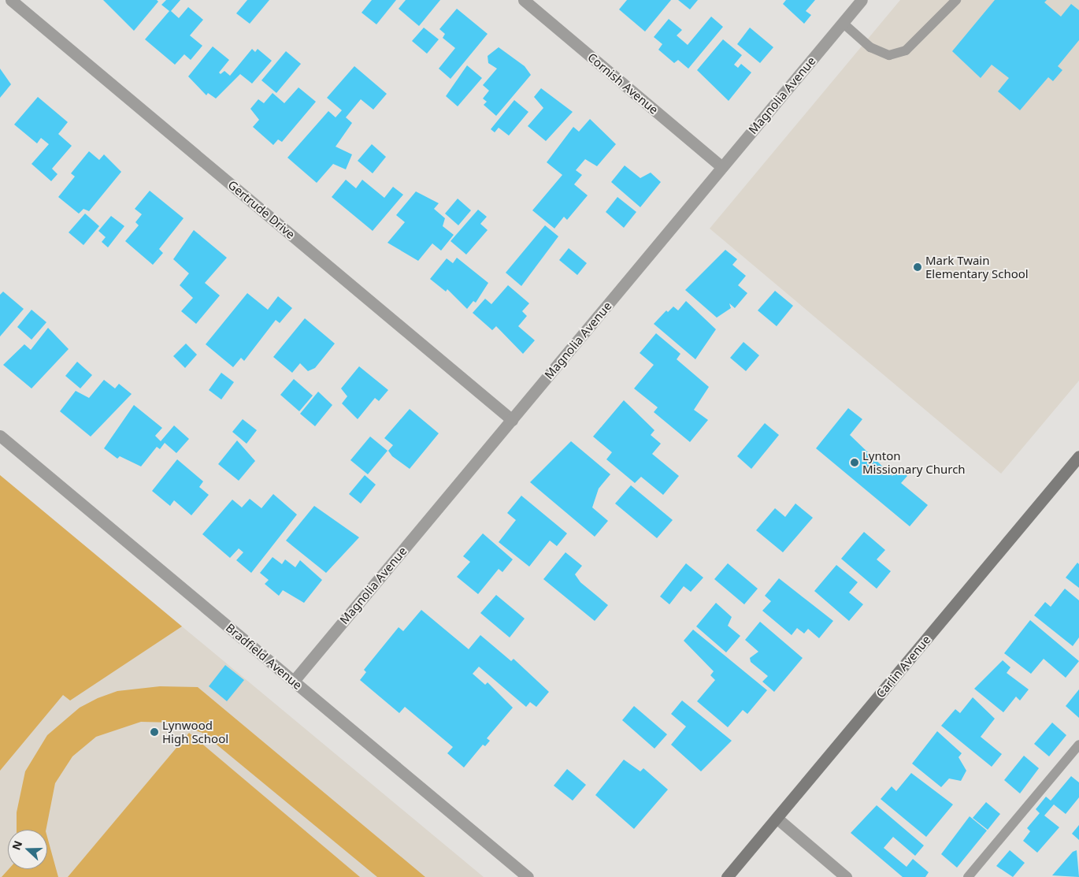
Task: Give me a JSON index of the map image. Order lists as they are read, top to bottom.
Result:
{
  "streets": {
    "street": [
      "Cornish Avenue",
      "Magnolia Avenue",
      "Gertrude Drive",
      "Bradfield Avenue",
      "Carlin Avenue"
    ]
  },
  "crossings": [
    ["Cornish Avenue", "Magnolia Avenue"],
    ["Magnolia Avenue", "Gertrude Drive"],
    ["Magnolia Avenue", "Bradfield Avenue"]
  ],
  "places": ["Mark Twain Elementary School", "Lynton Missionary Church", "Lynwood High School"],
  "north": "left"
}
